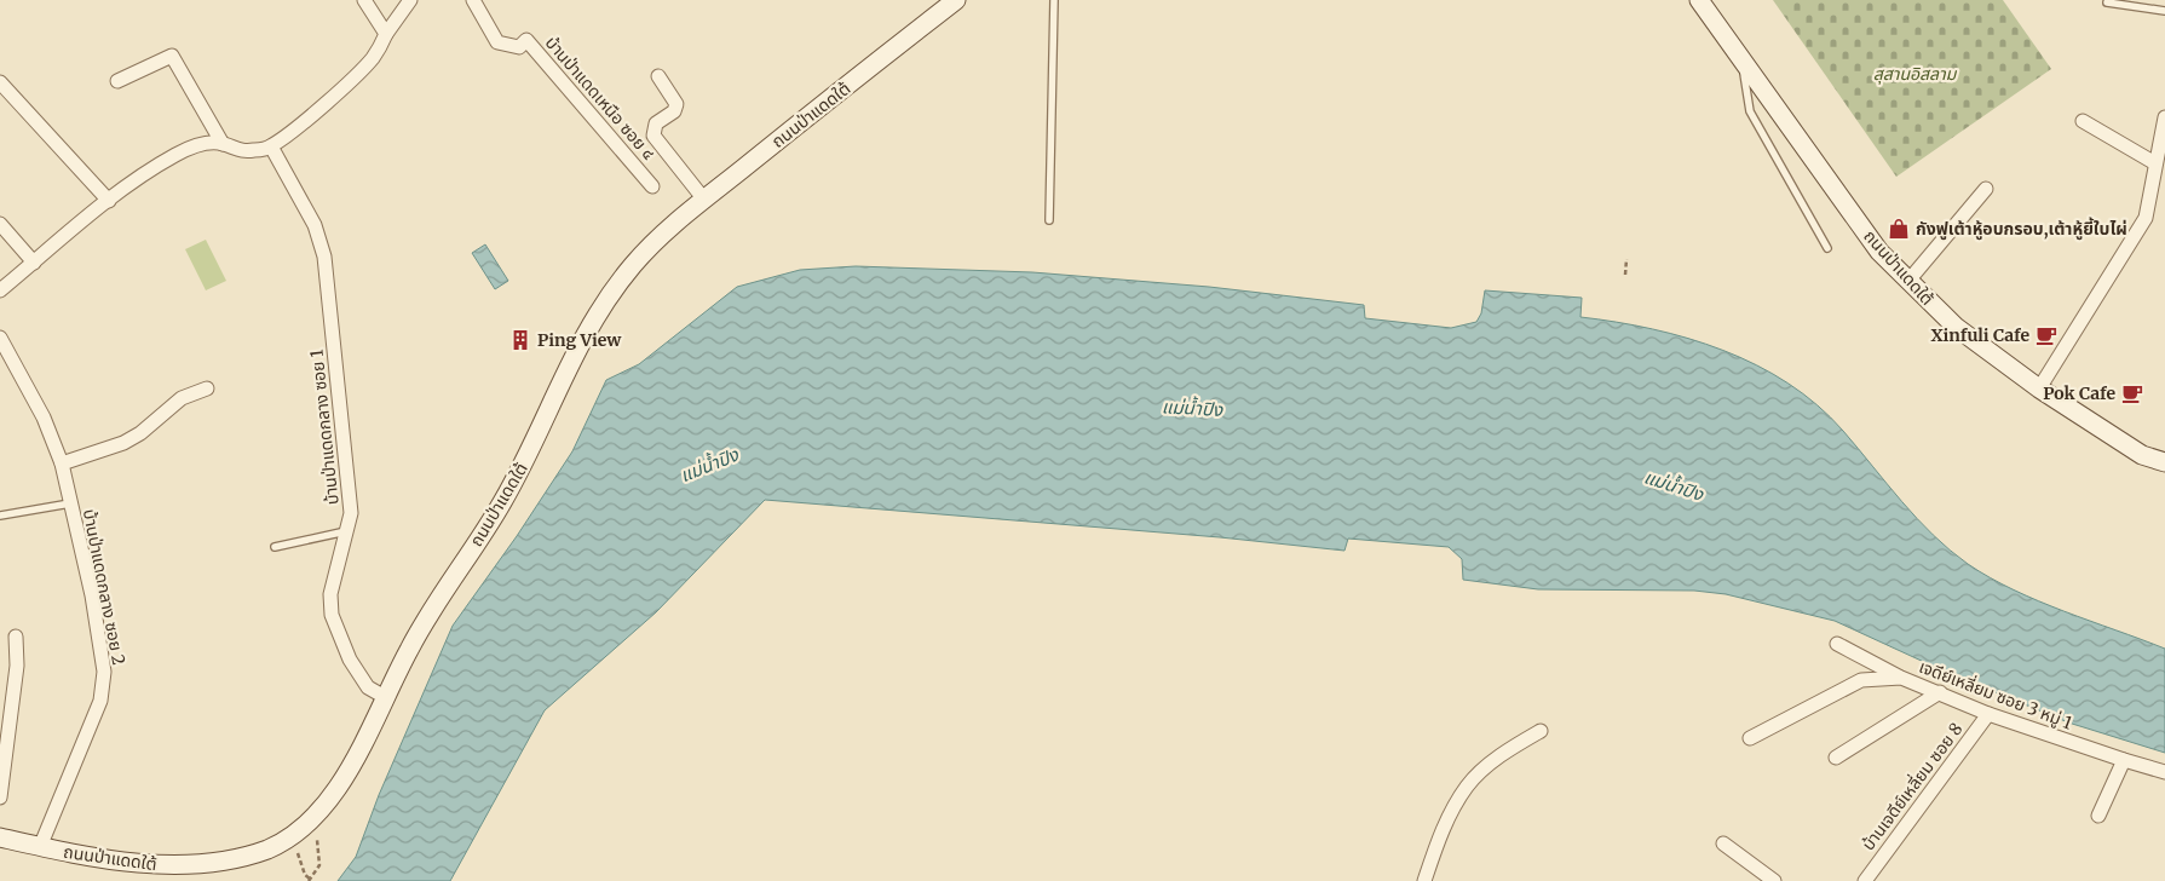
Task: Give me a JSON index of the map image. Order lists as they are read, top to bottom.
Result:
{
  "streets": {
    "street": [
      "บ้านป่าแดดเหนือ ซอย ๔",
      "ถนนป่าแดดใต้",
      "บ้านป่าแดดกลาง ซอย 1",
      "บ้านป่าแดดกลาง ซอย 2",
      "เจดีย์เหลี่ยม ซอย 3 หมู่ 1",
      "บ้านเจดีย์เหลี่ยม ซอย 8"
    ]
  },
  "crossings": [
    ["ถนนป่าแดดใต้", "บ้านป่าแดดกลาง ซอย 1"],
    ["ถนนป่าแดดใต้", "บ้านป่าแดดกลาง ซอย 2"],
    ["เจดีย์เหลี่ยม ซอย 3 หมู่ 1", "บ้านเจดีย์เหลี่ยม ซอย 8"]
  ],
  "water": ["แม่น้ำปิง"],
  "parks": ["สุสานอิสลาม"],
  "places": {
    "shop": ["กังฟูเต้าหู้อบกรอบ,เต้าหู้ยี้ใบไผ่"],
    "cafe": ["Xinfuli Cafe", "Pok Cafe"],
    "building": ["Ping View"]
  }
}
